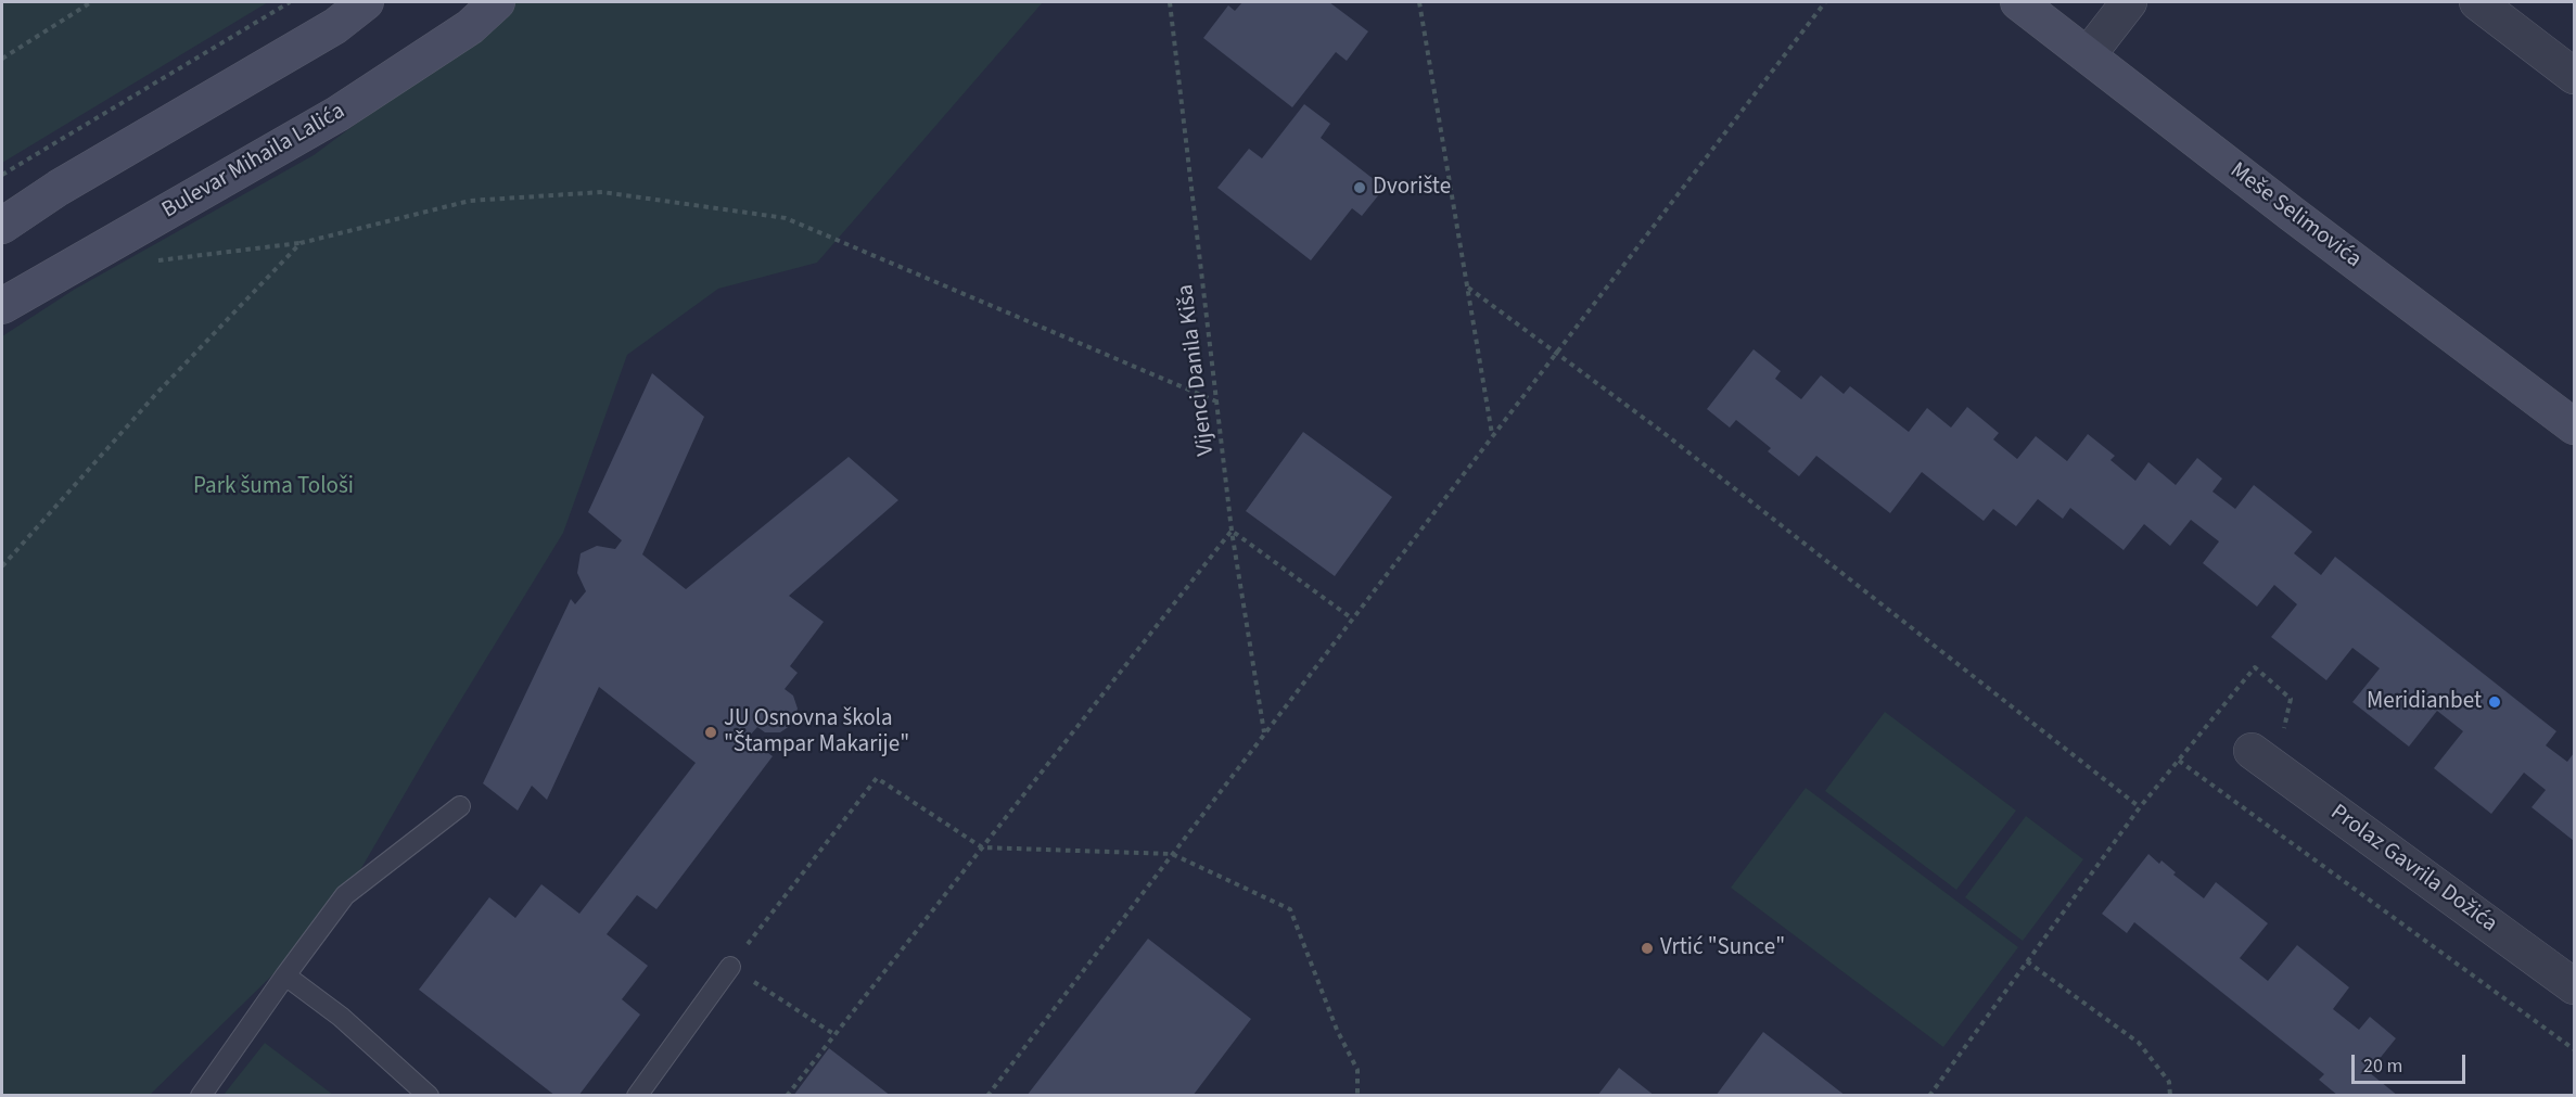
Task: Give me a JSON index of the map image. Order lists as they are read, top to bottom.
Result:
{
  "streets": {
    "main road": ["Bulevar Mihaila Lalića", "Meše Selimovića"],
    "street": ["Prolaz Gavrila Dožića"],
    "path": ["Vijenci Danila Kiša"]
  },
  "parks": ["Park šuma Tološi"],
  "places": [
    "Dvorište",
    "Meridianbet",
    "JU Osnovna škola \"Štampar Makarije\"",
    "Vrtić \"Sunce\""
  ],
  "scale_bar": "20 m"
}
